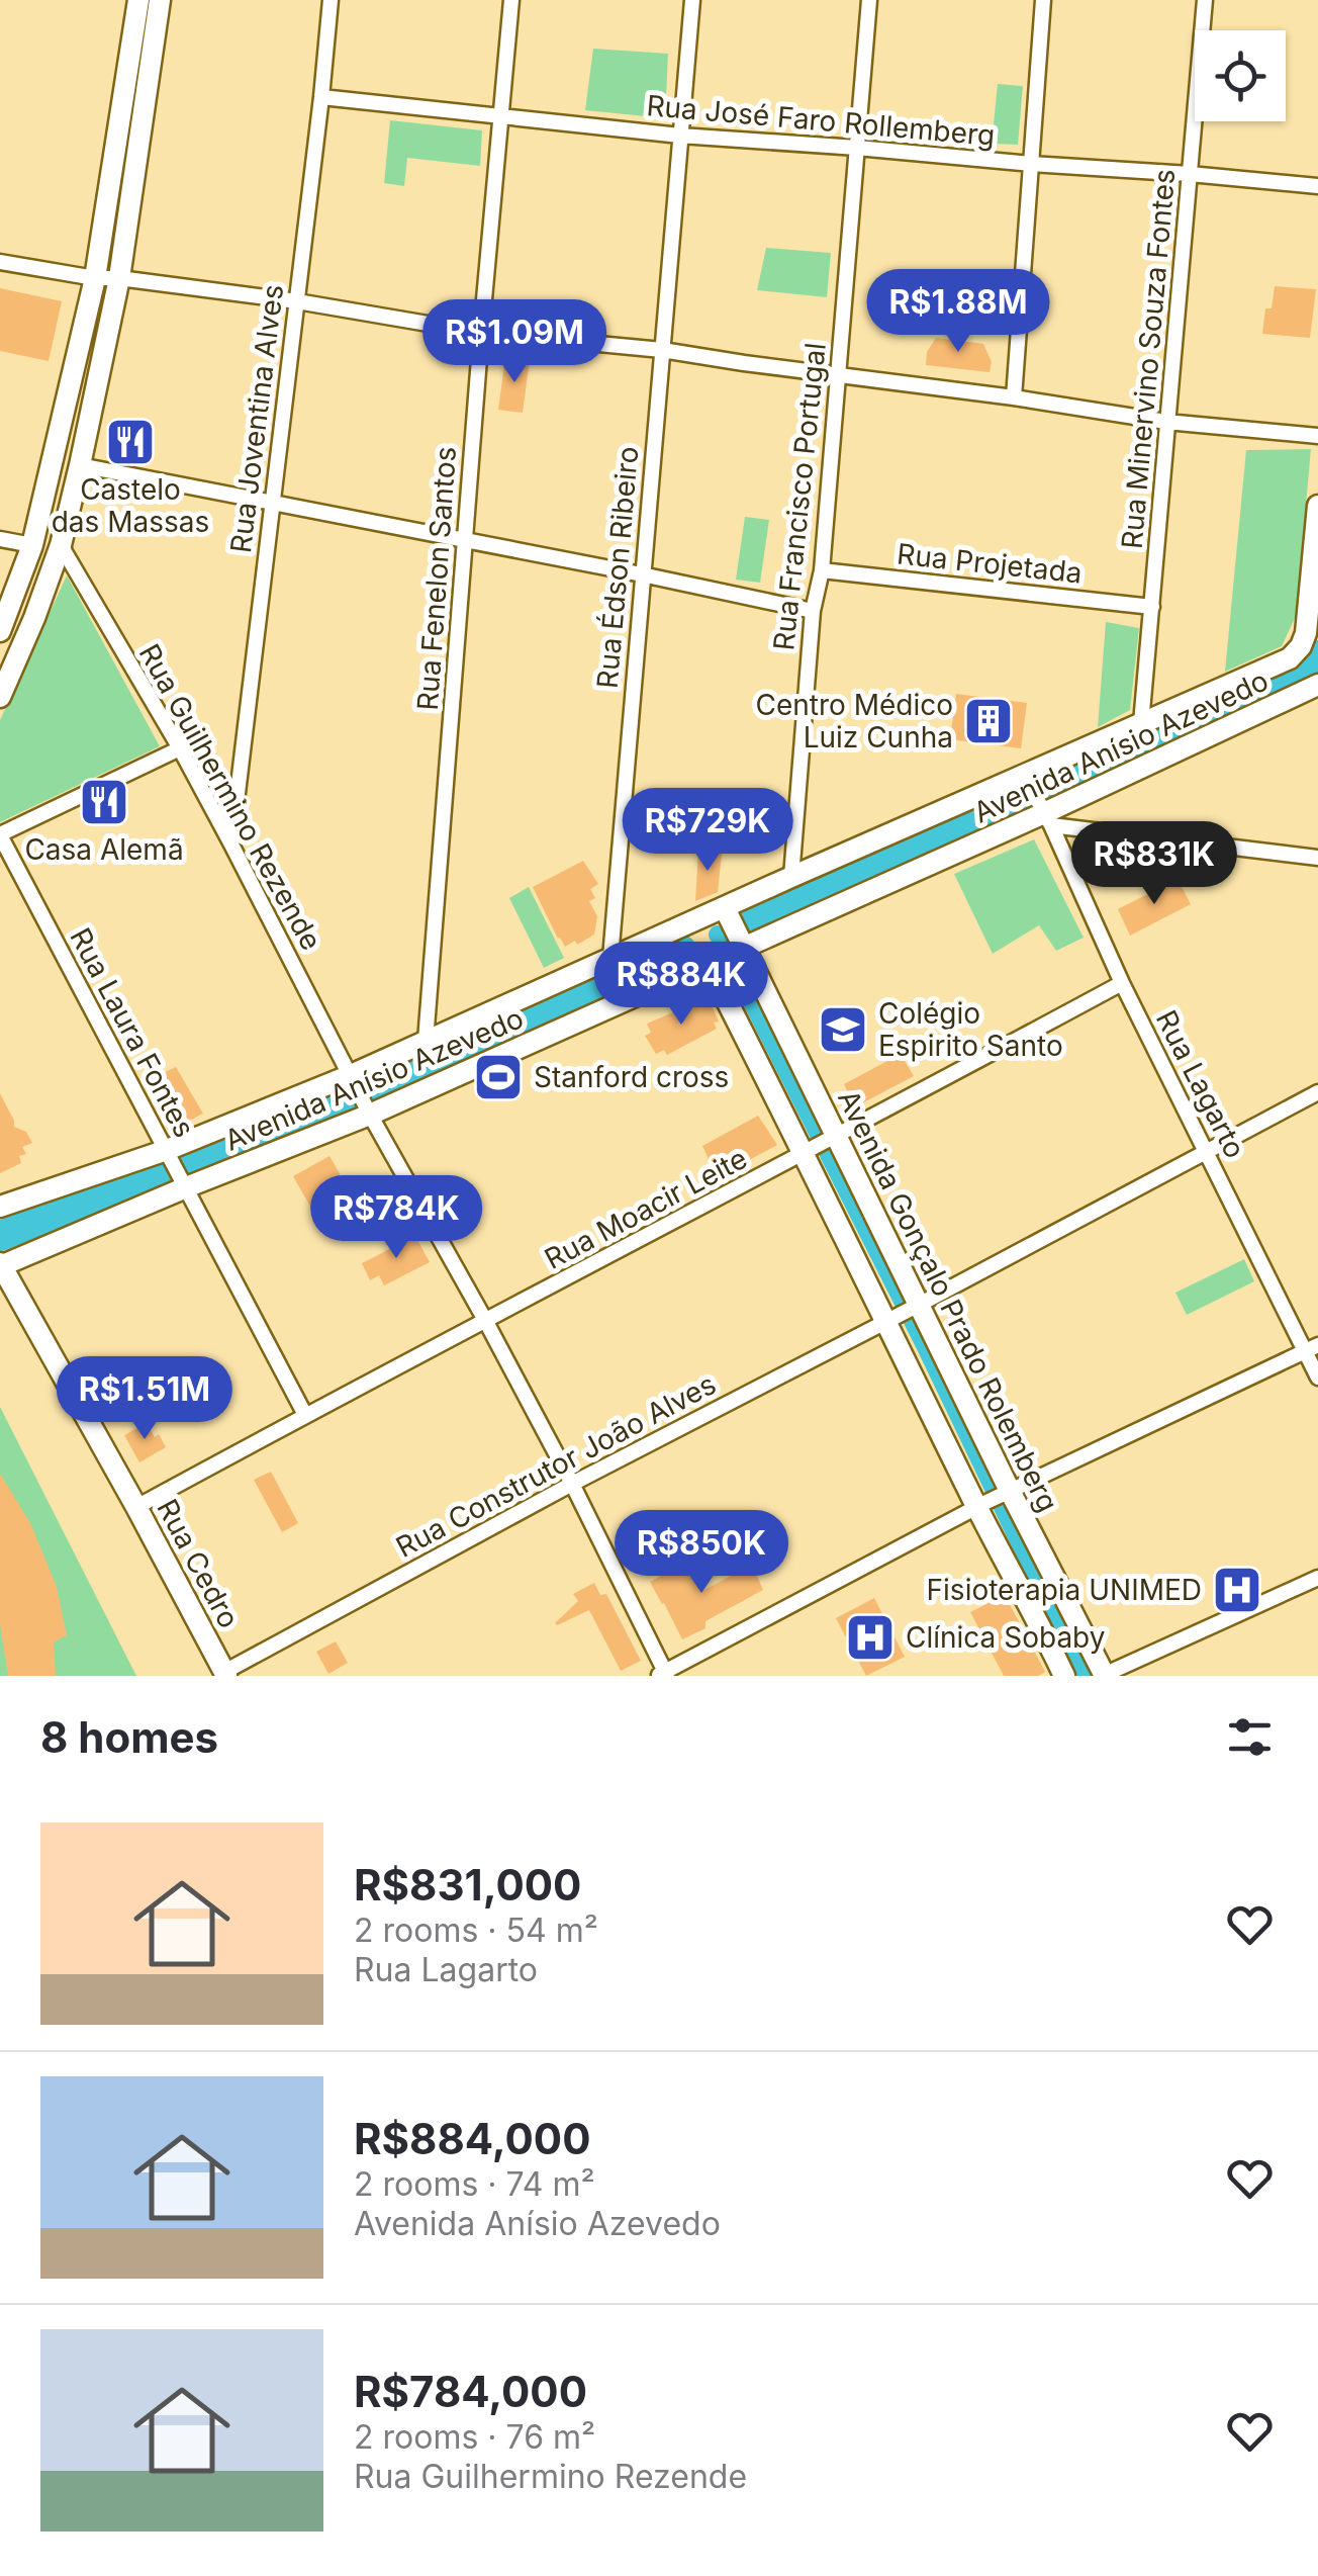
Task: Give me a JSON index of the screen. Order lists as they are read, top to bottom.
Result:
{
  "streets": {
    "street": [
      "Rua José Faro Rollemberg",
      "Rua Minervino Souza Fontes",
      "Rua Joventina Alves",
      "Rua Francisco Portugal",
      "Rua Projetada",
      "Rua Édson Ribeiro",
      "Rua Fenelon Santos",
      "Avenida Anísio Azevedo",
      "Rua Guilhermino Rezende",
      "Rua Laura Fontes",
      "Rua Lagarto",
      "Rua Moacir Leite",
      "Avenida Gonçalo Prado Rolemberg",
      "Rua Construtor João Alves",
      "Rua Cedro"
    ]
  },
  "crossings": [
    ["Rua José Faro Rollemberg", "Rua Minervino Souza Fontes"],
    ["Rua José Faro Rollemberg", "Rua Joventina Alves"],
    ["Rua José Faro Rollemberg", "Rua Francisco Portugal"],
    ["Rua José Faro Rollemberg", "Rua Édson Ribeiro"],
    ["Rua José Faro Rollemberg", "Rua Fenelon Santos"],
    ["Rua Minervino Souza Fontes", "Rua Projetada"],
    ["Rua Minervino Souza Fontes", "Avenida Anísio Azevedo"],
    ["Rua Joventina Alves", "Rua Guilhermino Rezende"],
    ["Rua Francisco Portugal", "Rua Projetada"],
    ["Rua Francisco Portugal", "Avenida Anísio Azevedo"],
    ["Rua Édson Ribeiro", "Avenida Anísio Azevedo"],
    ["Rua Fenelon Santos", "Avenida Anísio Azevedo"],
    ["Avenida Anísio Azevedo", "Rua Guilhermino Rezende"],
    ["Avenida Anísio Azevedo", "Rua Laura Fontes"],
    ["Avenida Anísio Azevedo", "Rua Lagarto"],
    ["Avenida Anísio Azevedo", "Avenida Gonçalo Prado Rolemberg"],
    ["Avenida Anísio Azevedo", "Rua Cedro"],
    ["Rua Laura Fontes", "Rua Moacir Leite"],
    ["Rua Lagarto", "Rua Construtor João Alves"],
    ["Rua Moacir Leite", "Avenida Gonçalo Prado Rolemberg"],
    ["Rua Moacir Leite", "Rua Cedro"],
    ["Avenida Gonçalo Prado Rolemberg", "Rua Construtor João Alves"],
    ["Rua Construtor João Alves", "Rua Cedro"]
  ],
  "places": {
    "restaurant": ["Castelo das Massas", "Casa Alemã"],
    "building": ["Centro Médico Luiz Cunha"],
    "school or university": ["Colégio Espirito Santo"],
    "sports": ["Stanford cross"],
    "hospital": ["Fisioterapia UNIMED", "Clínica Sobaby"]
  },
  "page": {
    "price": [
      "R$1.88M",
      "R$1.09M",
      "R$729K",
      "R$831K",
      "R$884K",
      "R$784K",
      "R$1.51M",
      "R$850K"
    ],
    "heading": "8 homes",
    "list": [
      {
        "name": "R$831,000",
        "note": "2 rooms · 54 m² · Rua Lagarto"
      },
      {
        "name": "R$884,000",
        "note": "2 rooms · 74 m² · Avenida Anísio Azevedo"
      },
      {
        "name": "R$784,000",
        "note": "2 rooms · 76 m² · Rua Guilhermino Rezende"
      }
    ]
  }
}
